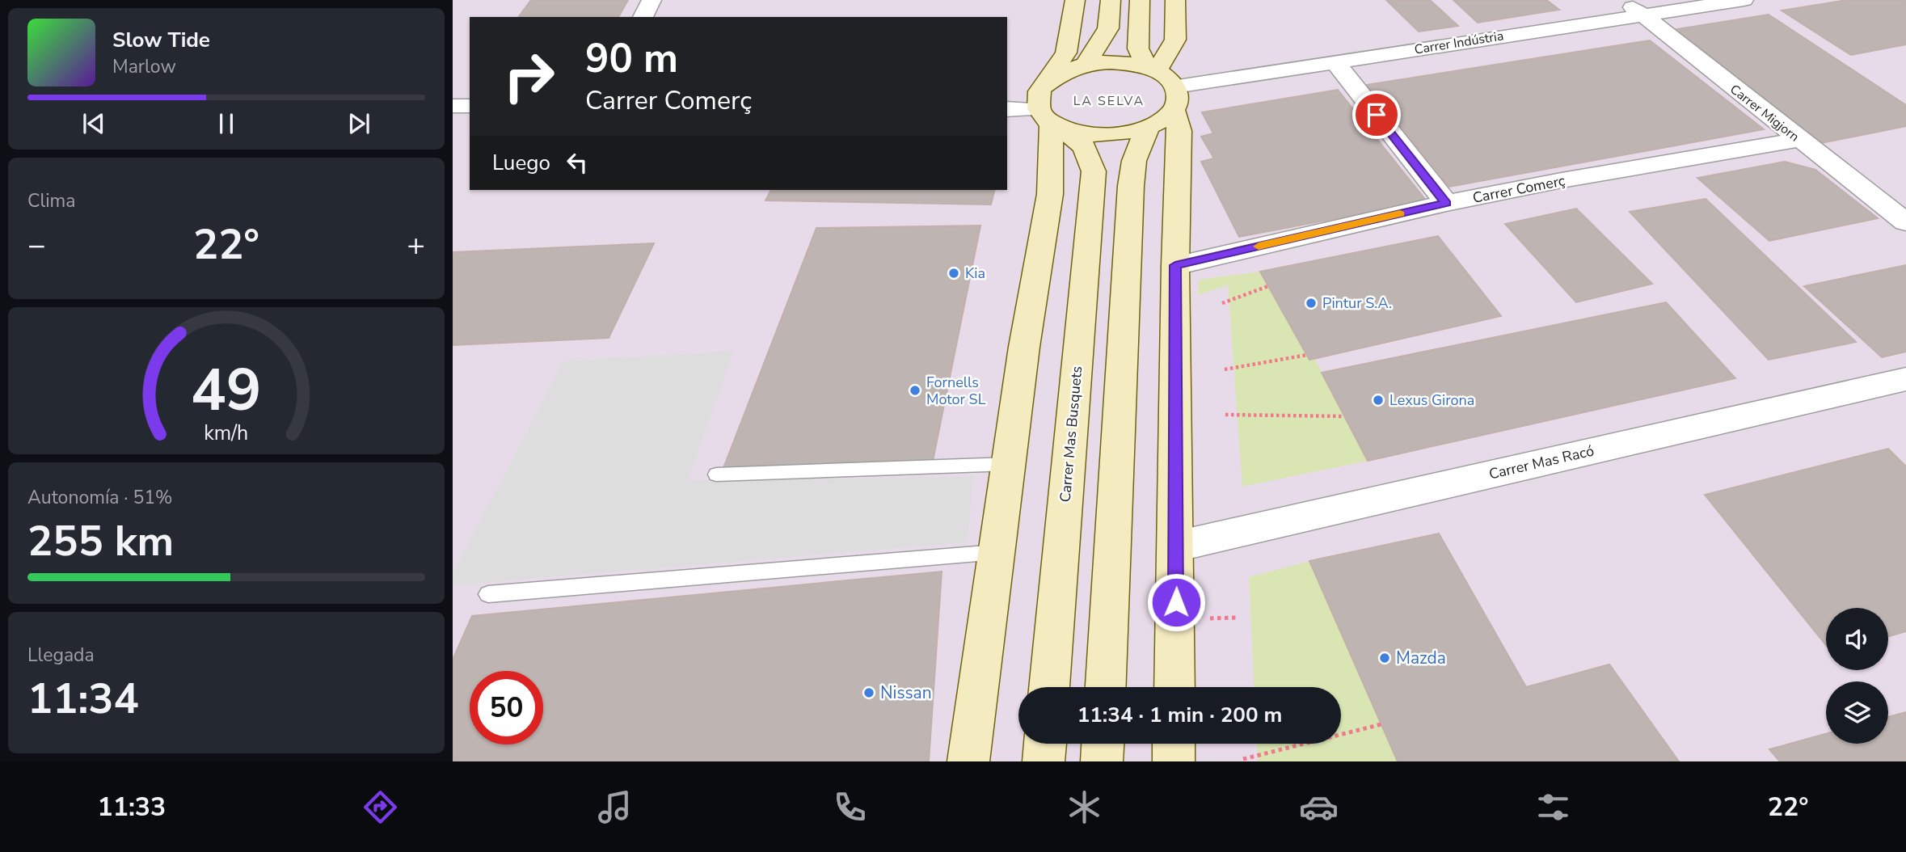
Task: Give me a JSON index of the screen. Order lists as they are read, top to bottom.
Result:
{
  "streets": {
    "main road": ["Carrer Mas Busquets"],
    "street": [
      "Carrer Indústria",
      "Carrer Migjorn",
      "Carrer Comerç",
      "Carrer Mas Racó"
    ]
  },
  "crossings": [
    ["Carrer Indústria", "Carrer Migjorn"],
    ["Carrer Migjorn", "Carrer Comerç"]
  ],
  "districts": ["LA SELVA"],
  "places": [
    "Kia",
    "Pintur S.A.",
    "Fornells Motor SL",
    "Lexus Girona",
    "Mazda",
    "Nissan"
  ],
  "page": {
    "turn": ["90 m", "Carrer Comerç"],
    "song": ["Slow Tide", "Marlow"],
    "then": "Luego",
    "tile": [
      "Clima",
      ["Autonomía · 51%", "255 km"],
      ["Llegada", "11:34"]
    ],
    "heat": ["−", "22°", "+"],
    "limit": "50",
    "trip": "11:34 · 1 min · 200 m",
    "tabs": ["11:33", "22°"],
    "gauge": ["49", "km/h"]
  }
}
